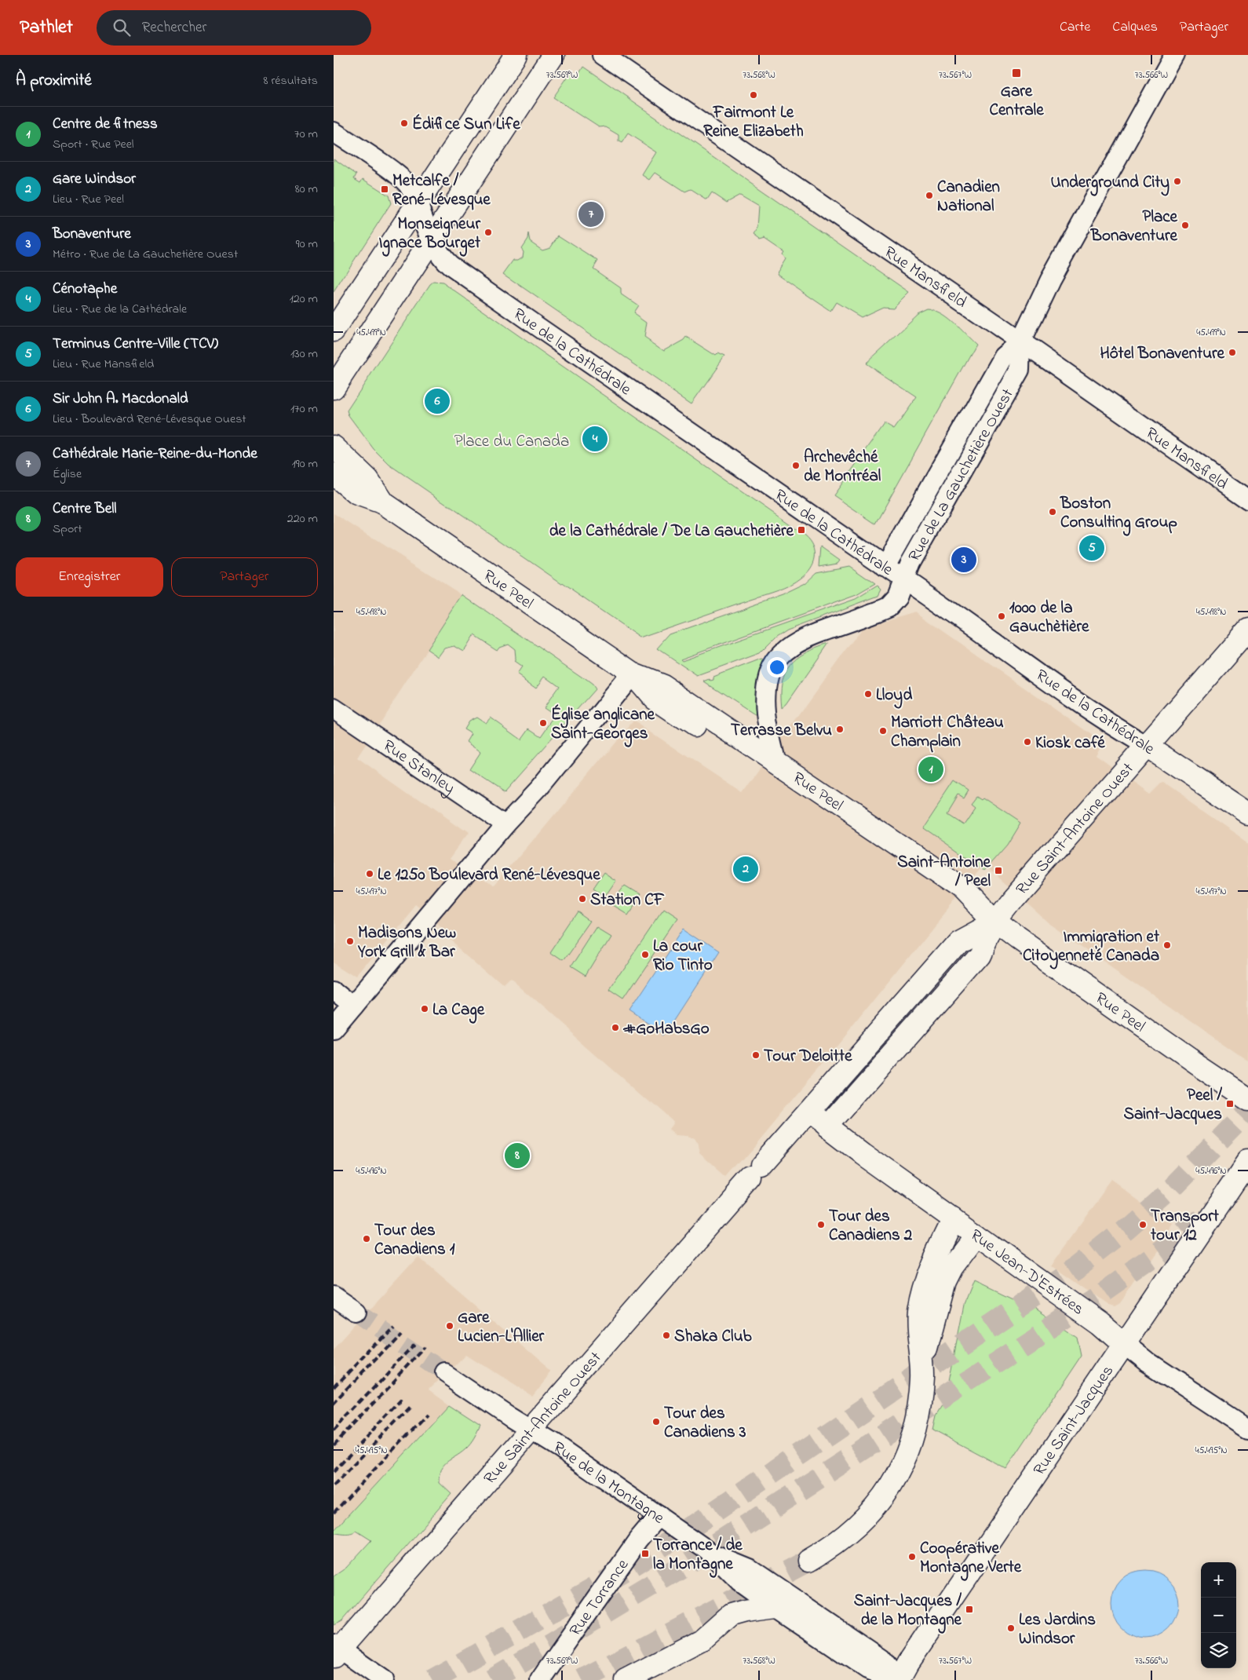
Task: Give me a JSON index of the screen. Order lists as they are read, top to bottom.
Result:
{
  "streets": {
    "main road": [
      "Rue de la Cathédrale",
      "Rue Peel",
      "Rue Saint-Antoine Ouest",
      "Rue Jean-D'Estrées",
      "Rue Saint-Jacques"
    ],
    "street": [
      "Rue Mansfield",
      "Rue de La Gauchetière Ouest",
      "Rue Stanley",
      "Rue de la Montagne",
      "Rue Torrance"
    ]
  },
  "crossings": [
    ["Rue Mansfield", "Rue de La Gauchetière Ouest"],
    ["Rue de la Cathédrale", "Rue de La Gauchetière Ouest"],
    ["Rue de la Cathédrale", "Rue Saint-Antoine Ouest"],
    ["Rue de La Gauchetière Ouest", "Rue Peel"],
    ["Rue Peel", "Rue Saint-Antoine Ouest"],
    ["Rue Saint-Antoine Ouest", "Rue Jean-D'Estrées"],
    ["Rue Saint-Antoine Ouest", "Rue de la Montagne"],
    ["Rue Jean-D'Estrées", "Rue Saint-Jacques"],
    ["Rue Saint-Jacques", "Rue de la Montagne"],
    ["Rue de la Montagne", "Rue Torrance"]
  ],
  "parks": ["Place du Canada"],
  "places": {
    "transit": [
      "Gare Centrale",
      "Metcalfe / René-Lévesque",
      "de la Cathédrale / De La Gauchetière",
      "Saint-Antoine / Peel",
      "Peel / Saint-Jacques",
      "Torrance / de la Montagne",
      "Saint-Jacques / de la Montagne"
    ],
    "other": [
      "Fairmont Le Reine Elizabeth",
      "Édifice Sun Life",
      "Underground City",
      "Canadien National",
      "Place Bonaventure",
      "Monseigneur Ignace Bourget",
      "Hôtel Bonaventure",
      "Archevêché de Montréal",
      "Boston Consulting Group",
      "1000 de la Gauchètière",
      "Lloyd",
      "Église anglicane Saint-Georges",
      "Terrasse Belvu",
      "Marriott Château Champlain",
      "Kiosk café",
      "Le 1250 Boulevard René-Lévesque",
      "Station CF",
      "Madisons New York Grill & Bar",
      "Immigration et Citoyenneté Canada",
      "La cour Rio Tinto",
      "La Cage",
      "#GoHabsGo",
      "Tour Deloitte",
      "Tour des Canadiens 2",
      "Transport tour 12",
      "Tour des Canadiens 1",
      "Gare Lucien-L'Allier",
      "Shaka Club",
      "Tour des Canadiens 3",
      "Coopérative Montagne Verte",
      "Les Jardins Windsor"
    ]
  },
  "page": {
    "header": "Pathlet",
    "search": "Rechercher",
    "nav": ["Carte", "Calques", "Partager"],
    "heading": ["À proximité", "8 résultats"],
    "list": [
      {
        "mark": "1",
        "name": "Centre de fitness",
        "note": "Sport · Rue Peel",
        "value": "70 m"
      },
      {
        "mark": "2",
        "name": "Gare Windsor",
        "note": "Lieu · Rue Peel",
        "value": "80 m"
      },
      {
        "mark": "3",
        "name": "Bonaventure",
        "note": "Métro · Rue de La Gauchetière Ouest",
        "value": "90 m"
      },
      {
        "mark": "4",
        "name": "Cénotaphe",
        "note": "Lieu · Rue de la Cathédrale",
        "value": "120 m"
      },
      {
        "mark": "5",
        "name": "Terminus Centre-Ville (TCV)",
        "note": "Lieu · Rue Mansfield",
        "value": "130 m"
      },
      {
        "mark": "6",
        "name": "Sir John A. Macdonald",
        "note": "Lieu · Boulevard René-Lévesque Ouest",
        "value": "170 m"
      },
      {
        "mark": "7",
        "name": "Cathédrale Marie-Reine-du-Monde",
        "note": "Église",
        "value": "190 m"
      },
      {
        "mark": "8",
        "name": "Centre Bell",
        "note": "Sport",
        "value": "220 m"
      }
    ],
    "pins": [
      "7",
      "6",
      "4",
      "5",
      "3",
      "1",
      "2",
      "8"
    ],
    "buttons": ["Enregistrer", "Partager"],
    "map_buttons": ["+", "−"]
  },
  "coordinates": [
    "73.569°W",
    "73.568°W",
    "73.567°W",
    "73.566°W",
    "45.499°N",
    "45.498°N",
    "45.497°N",
    "45.496°N",
    "45.495°N"
  ]
}
